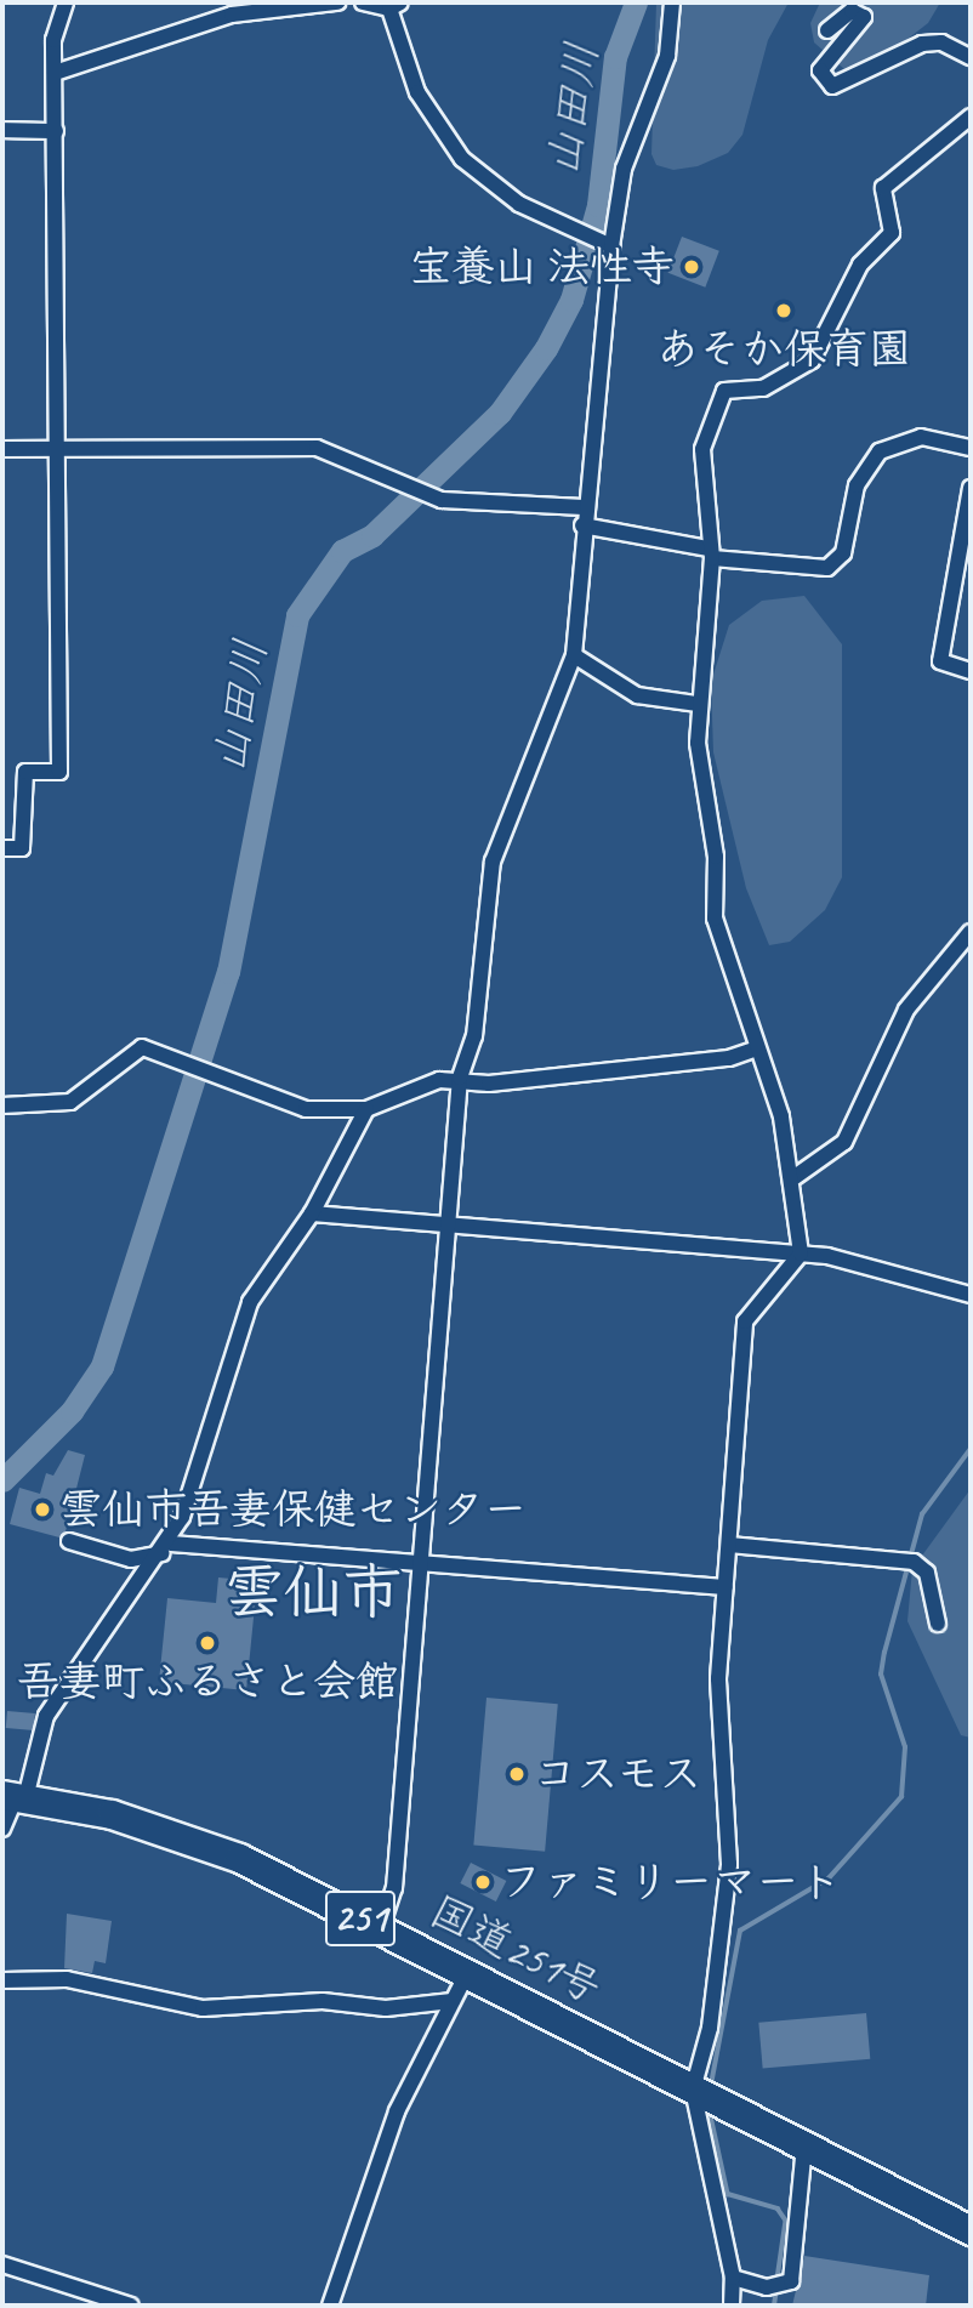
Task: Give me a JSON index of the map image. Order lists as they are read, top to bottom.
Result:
{
  "streets": {
    "highway": ["251", "国道251号"]
  },
  "districts": ["雲仙市"],
  "water": ["山田川"],
  "places": [
    "宝養山 法性寺",
    "あそか保育園",
    "雲仙市吾妻保健センター",
    "吾妻町ふるさと会館",
    "コスモス",
    "ファミリーマート"
  ]
}
